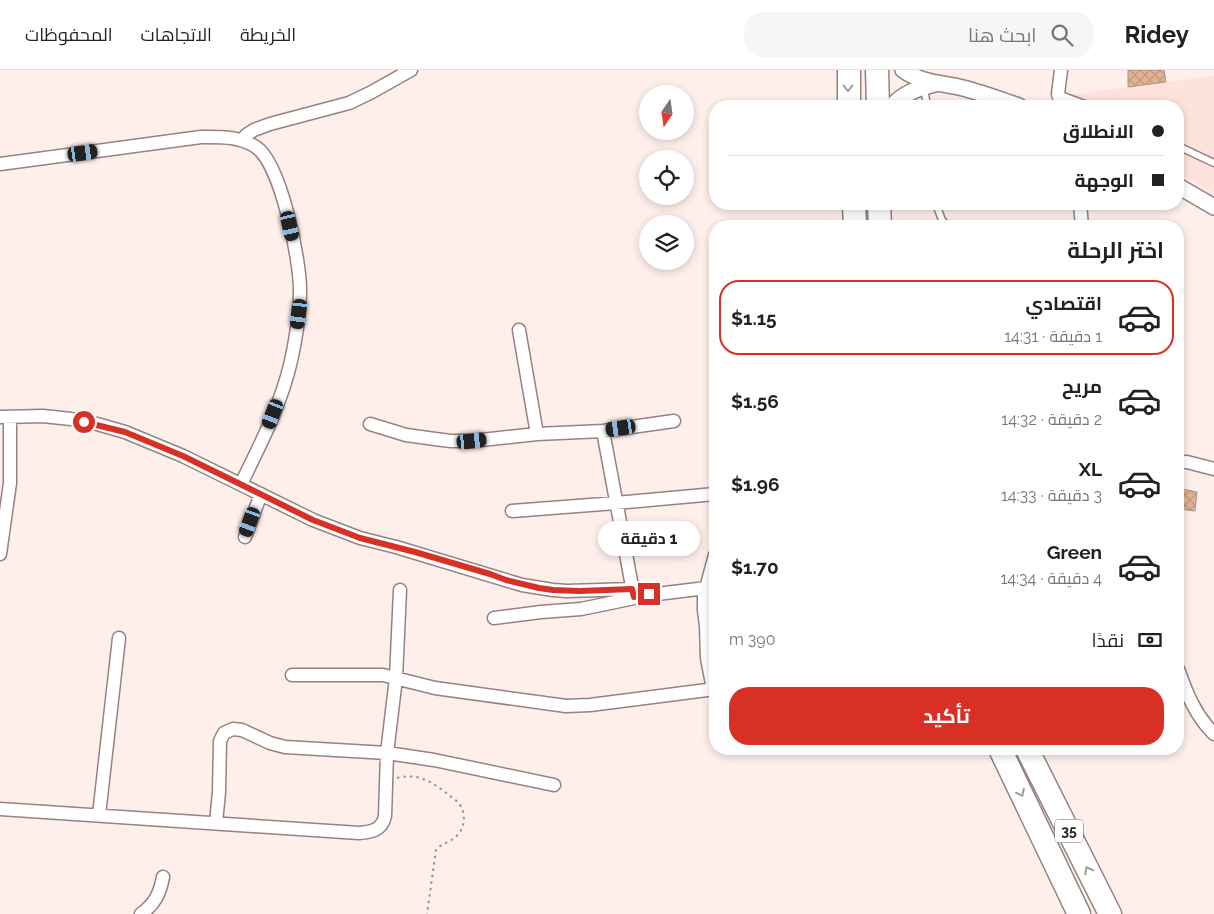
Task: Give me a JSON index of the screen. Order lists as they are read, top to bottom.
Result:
{
  "streets": {
    "highway": ["35"]
  },
  "north": "bottom",
  "page": {
    "header": "Ridey",
    "search": "ابحث هنا",
    "nav": ["الخريطة", "الاتجاهات", "المحفوظات"],
    "banner": ["الانطلاق", "الوجهة"],
    "heading": "اختر الرحلة",
    "list": [
      {
        "name": "اقتصادي",
        "note": "1 دقيقة · 14:31",
        "value": "$1.15"
      },
      {
        "name": "مريح",
        "note": "2 دقيقة · 14:32",
        "value": "$1.56"
      },
      {
        "name": "XL",
        "note": "3 دقيقة · 14:33",
        "value": "$1.96"
      },
      {
        "name": "Green",
        "note": "4 دقيقة · 14:34",
        "value": "$1.70"
      }
    ],
    "bubble": "1 دقيقة",
    "pay": ["نقدًا", "390 m"],
    "buttons": "تأكيد"
  }
}
